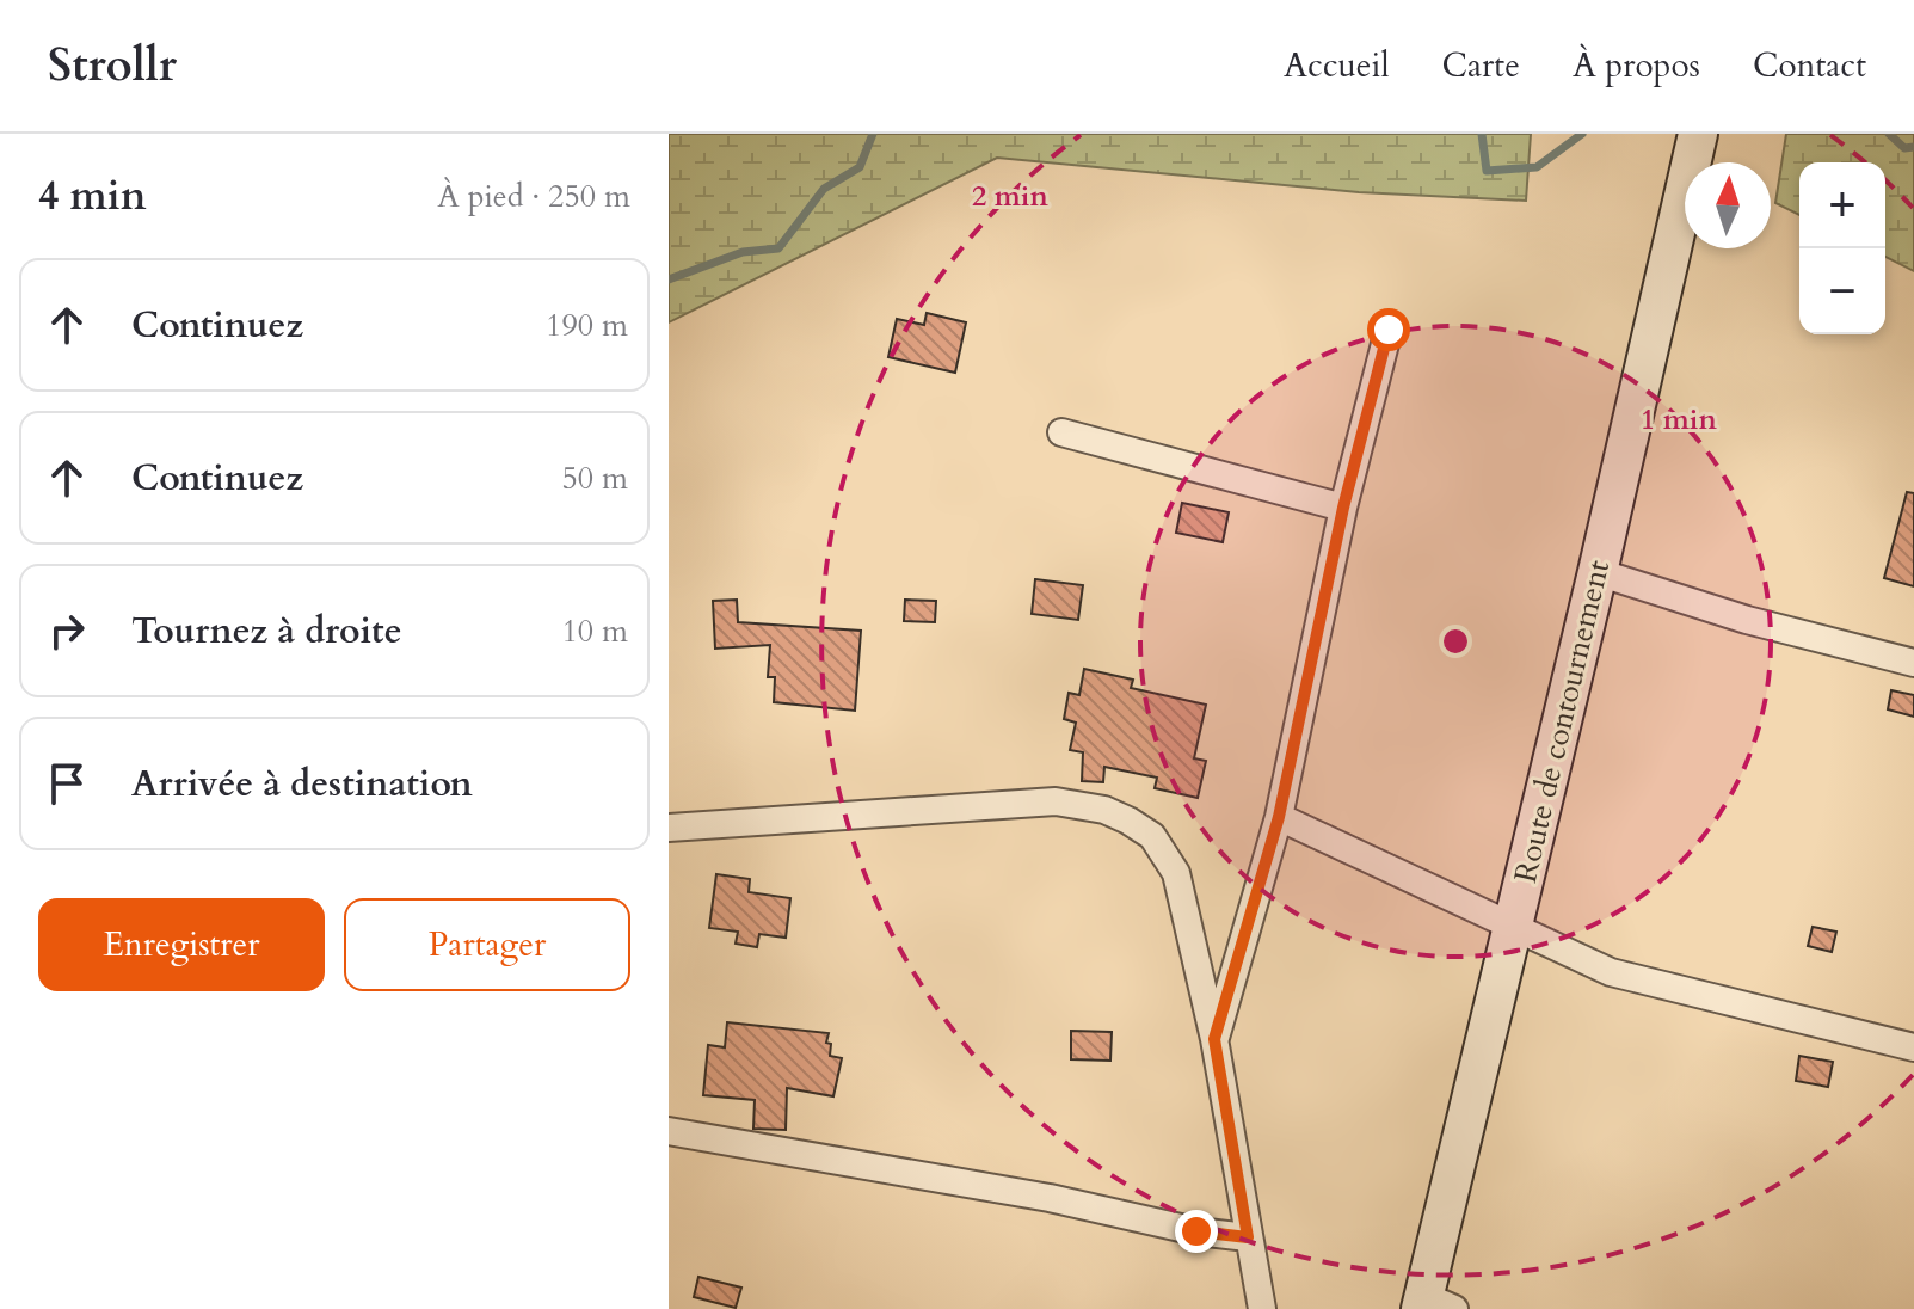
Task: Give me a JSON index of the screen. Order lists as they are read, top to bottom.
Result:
{
  "streets": {
    "street": ["Route de contournement"]
  },
  "north": "top",
  "page": {
    "header": "Strollr",
    "nav": [
      "Accueil",
      "Carte",
      "À propos",
      "Contact"
    ],
    "heading": ["4 min", "À pied · 250 m"],
    "map_buttons": ["+", "−"],
    "list": [
      ["Continuez", "190 m"],
      ["Continuez", "50 m"],
      ["Tournez à droite", "10 m"],
      "Arrivée à destination"
    ],
    "buttons": ["Enregistrer", "Partager"]
  },
  "rings": ["2 min", "1 min"]
}
